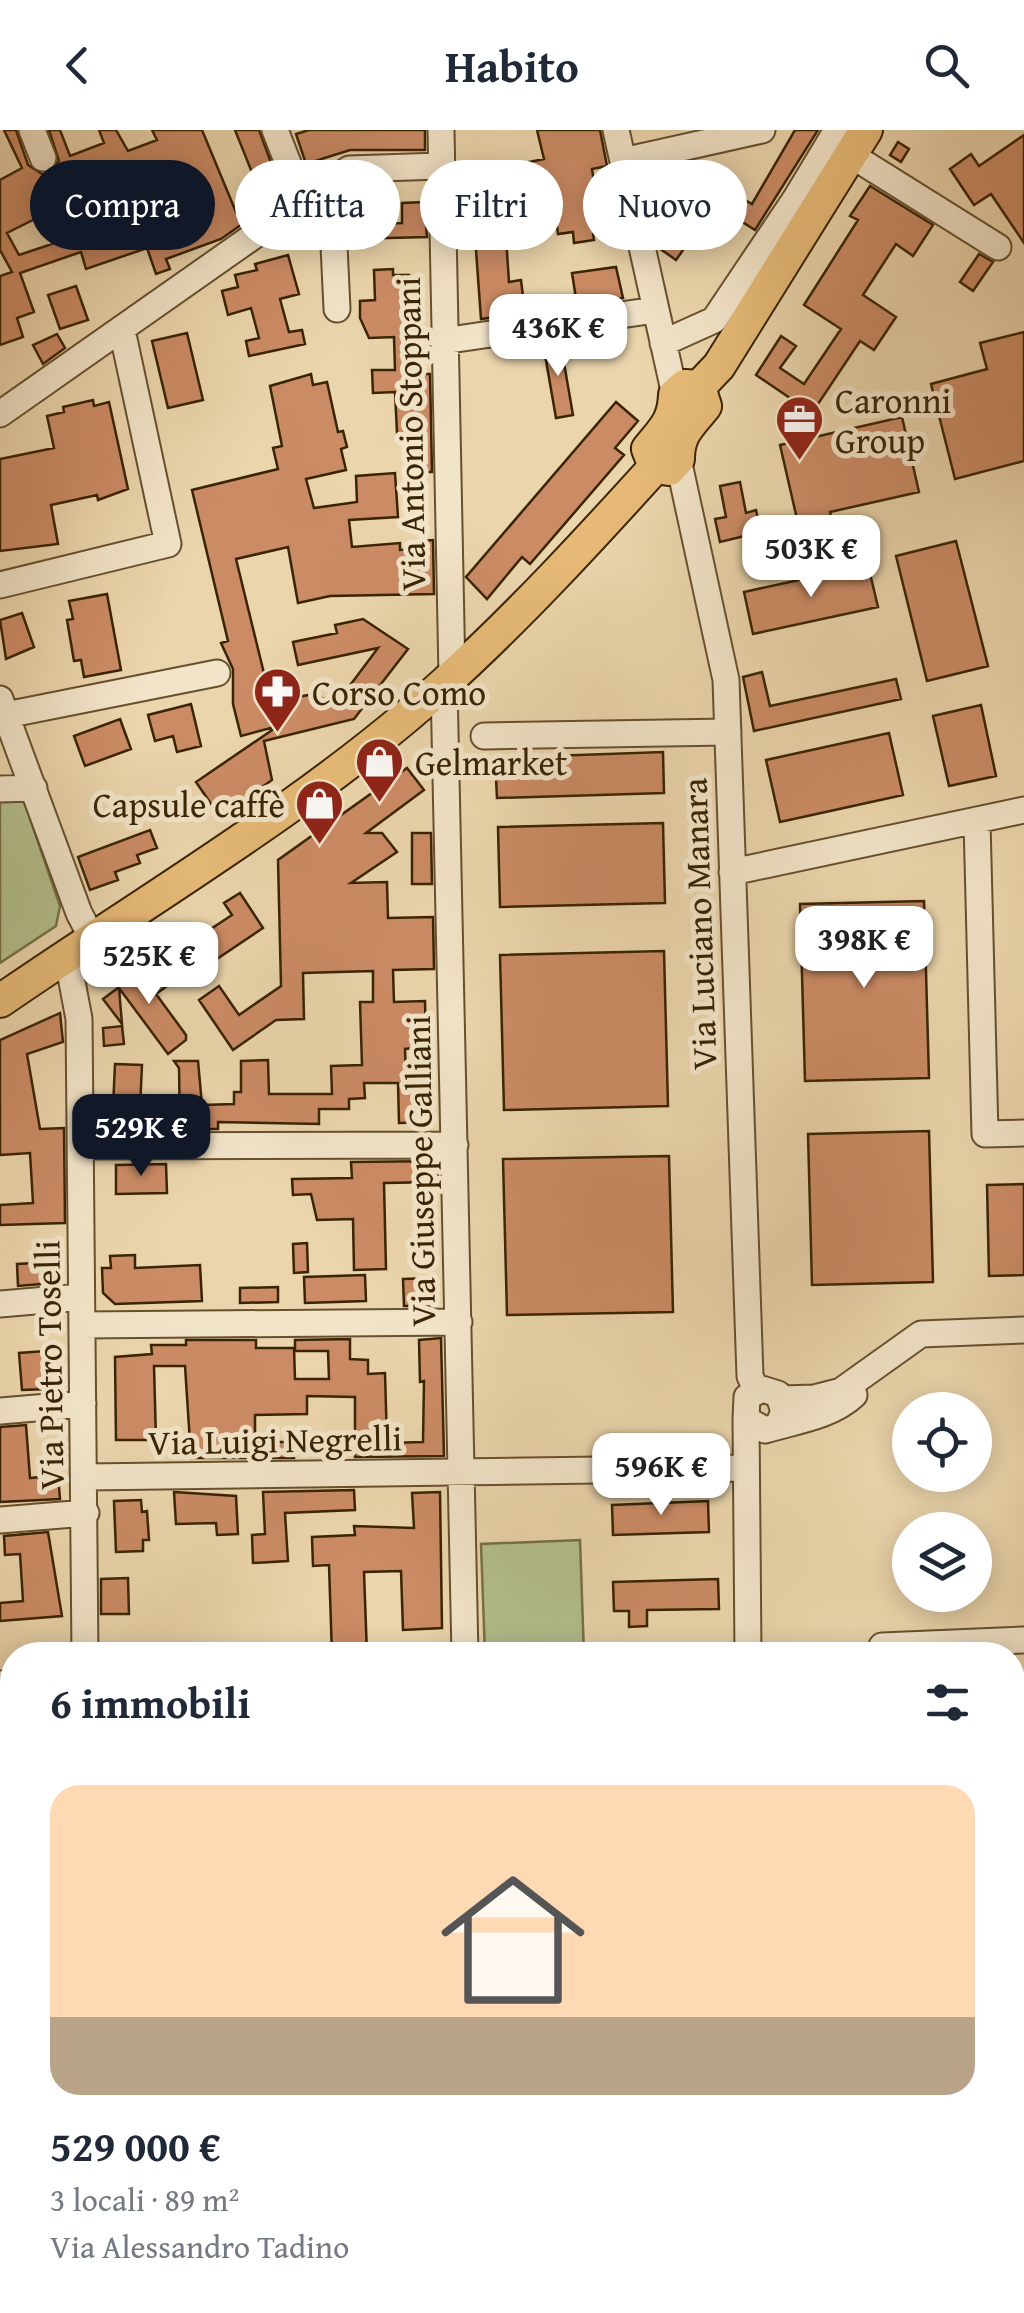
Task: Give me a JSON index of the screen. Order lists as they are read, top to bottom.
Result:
{
  "streets": {
    "street": [
      "Via Antonio Stoppani",
      "Via Luciano Manara",
      "Via Giuseppe Galliani",
      "Via Pietro Toselli",
      "Via Luigi Negrelli"
    ]
  },
  "crossings": [
    ["Via Antonio Stoppani", "Via Giuseppe Galliani"],
    ["Via Giuseppe Galliani", "Via Luigi Negrelli"],
    ["Via Pietro Toselli", "Via Luigi Negrelli"]
  ],
  "places": {
    "office": ["Caronni Group"],
    "pharmacy": ["Corso Como"],
    "shop": ["Gelmarket", "Capsule caffè"]
  },
  "page": {
    "header": "Habito",
    "chip": [
      "Compra",
      "Affitta",
      "Filtri",
      "Nuovo"
    ],
    "price": [
      "436K €",
      "503K €",
      "398K €",
      "525K €",
      "529K €",
      "596K €"
    ],
    "heading": "6 immobili",
    "list": [
      {
        "name": "529 000 €",
        "note": "3 locali · 89 m² · Via Alessandro Tadino"
      }
    ]
  }
}
